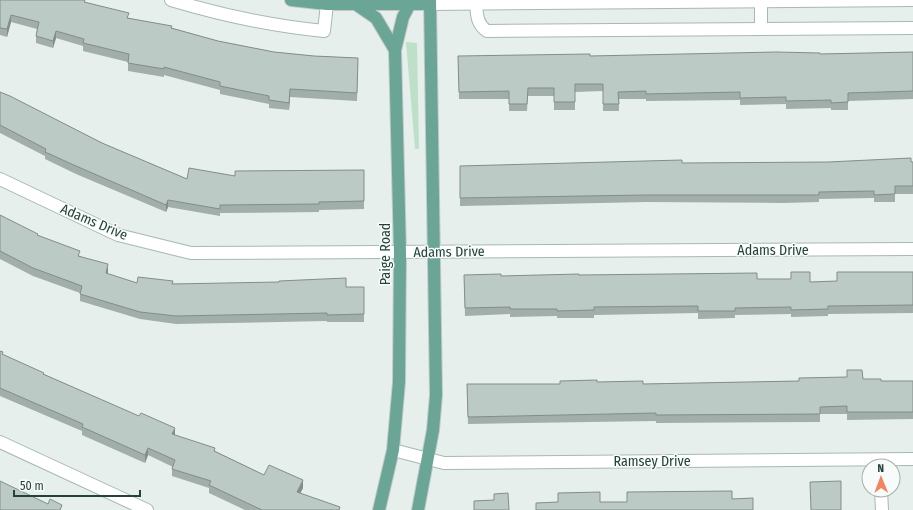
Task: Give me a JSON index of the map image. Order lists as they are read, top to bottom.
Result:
{
  "streets": {
    "main road": ["Paige Road"],
    "street": ["Adams Drive", "Ramsey Drive"]
  },
  "crossings": [
    ["Adams Drive", "Paige Road"],
    ["Paige Road", "Ramsey Drive"]
  ],
  "scale_bar": "50 m",
  "north": "top"
}
